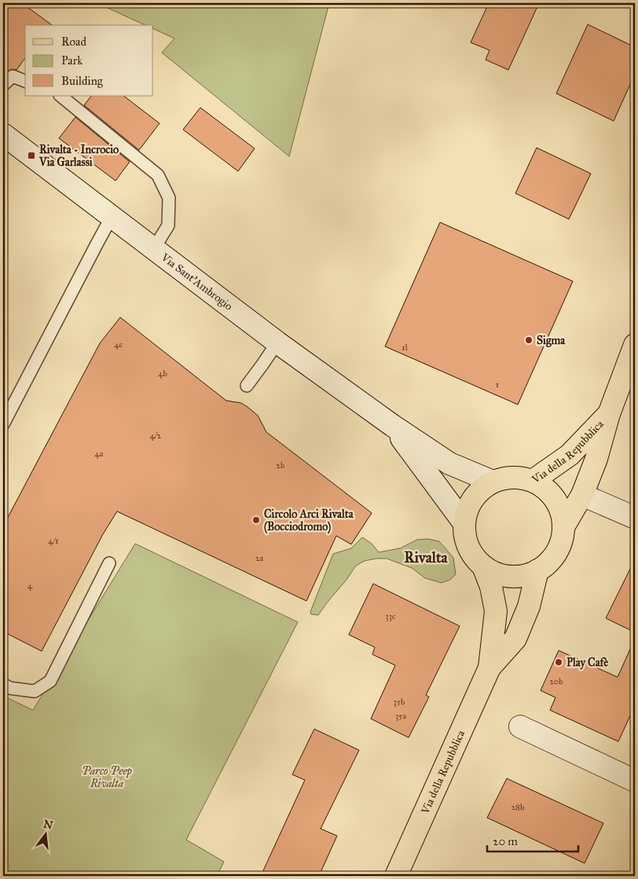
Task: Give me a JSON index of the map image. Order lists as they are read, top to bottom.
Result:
{
  "streets": {
    "main road": ["Via Sant'Ambrogio", "Via della Repubblica"]
  },
  "crossings": [
    ["Via Sant'Ambrogio", "Via della Repubblica"]
  ],
  "districts": ["Rivalta"],
  "parks": ["Parco Peep Rivalta"],
  "places": {
    "transit": ["Rivalta - Incrocio Via Garlassi"],
    "other": ["Sigma", "Circolo Arci Rivalta (Bocciodromo)", "Play Cafè"]
  },
  "house_numbers": [
    "4c",
    "1l",
    "4b",
    "1",
    "4/2",
    "4a",
    "2b",
    "4/1",
    "2a",
    "4",
    "33c",
    "20b",
    "35b",
    "35a",
    "28b"
  ],
  "legend": ["Road", "Park", "Building"],
  "scale_bar": "20 m",
  "north": "top"
}
